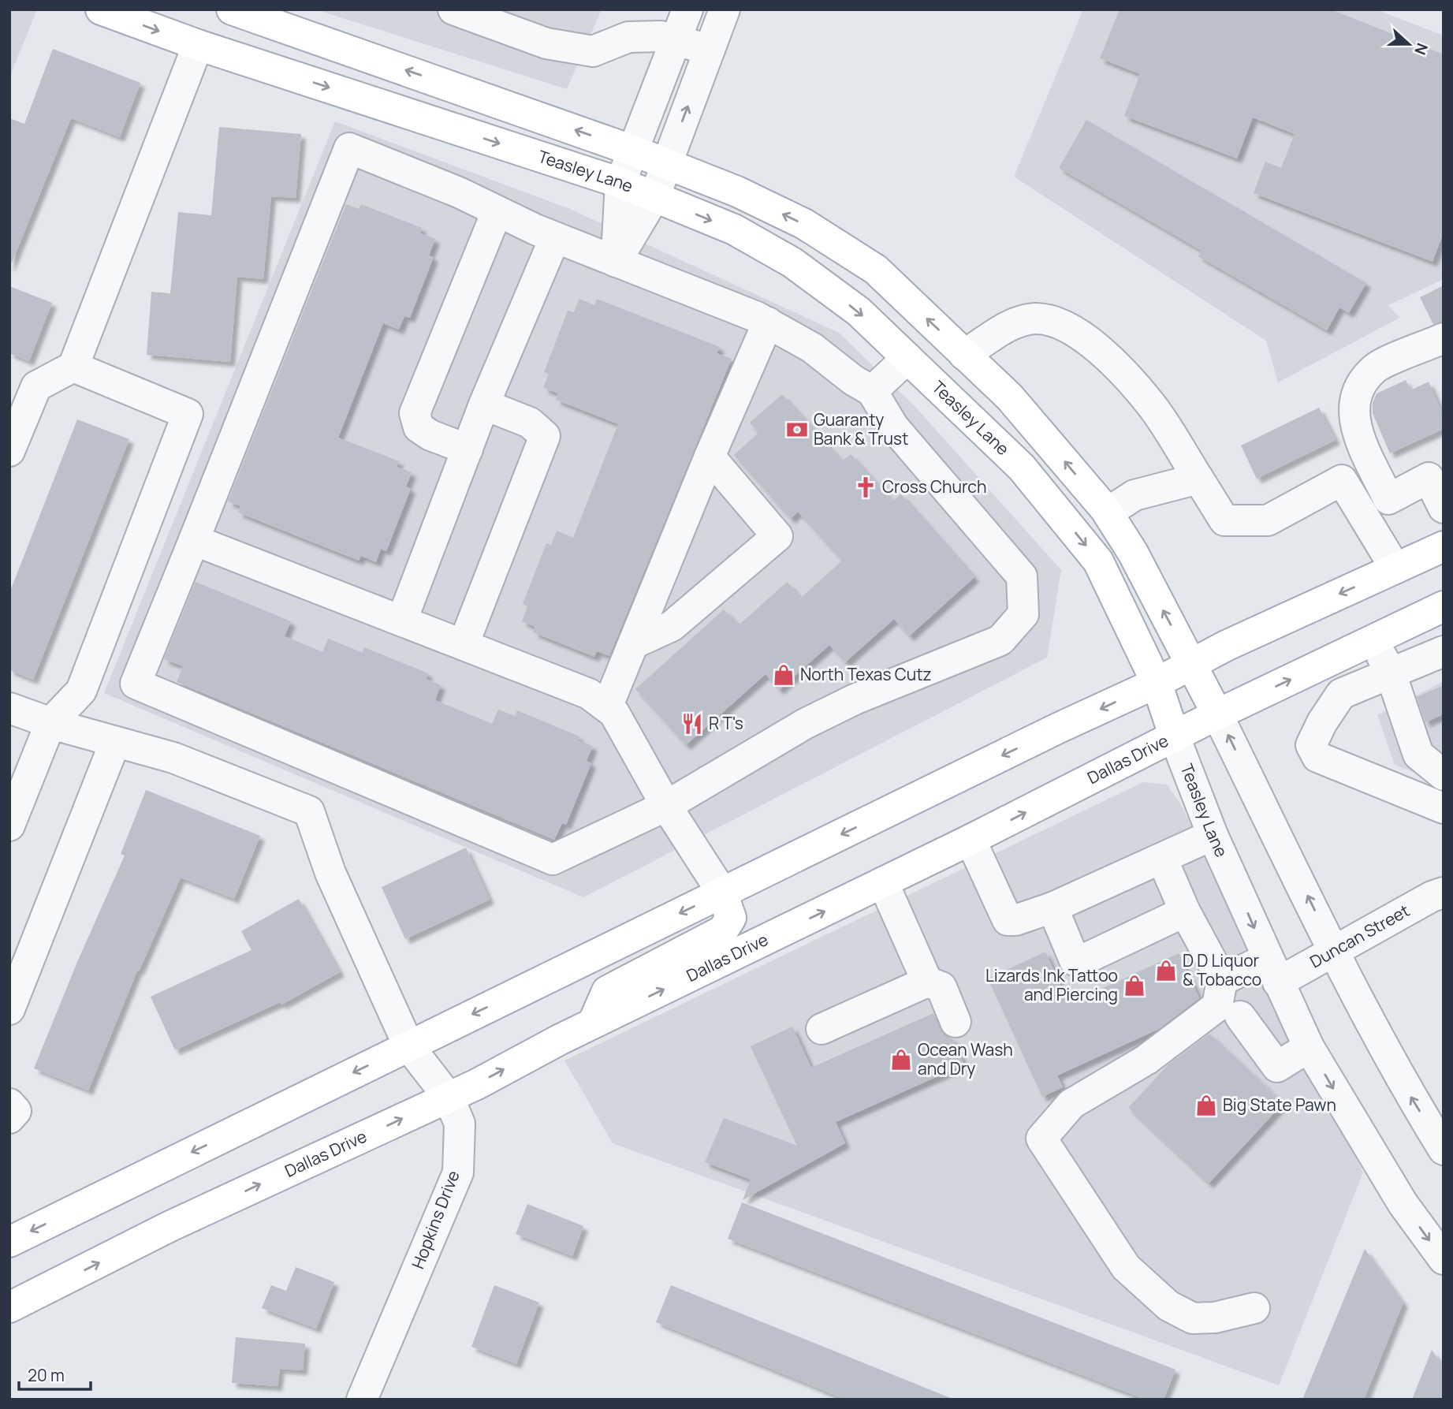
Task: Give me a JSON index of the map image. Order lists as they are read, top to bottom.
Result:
{
  "streets": {
    "main road": ["Teasley Lane", "Dallas Drive"],
    "street": ["Duncan Street", "Hopkins Drive"]
  },
  "crossings": [
    ["Teasley Lane", "Dallas Drive"],
    ["Teasley Lane", "Duncan Street"],
    ["Dallas Drive", "Hopkins Drive"]
  ],
  "places": {
    "bank": ["Guaranty Bank & Trust"],
    "church": ["Cross Church"],
    "shop": [
      "North Texas Cutz",
      "D D Liquor & Tobacco",
      "Lizards Ink Tattoo and Piercing",
      "Ocean Wash and Dry",
      "Big State Pawn"
    ],
    "restaurant": ["R T's"]
  },
  "scale_bar": "20 m",
  "north": "right"
}
